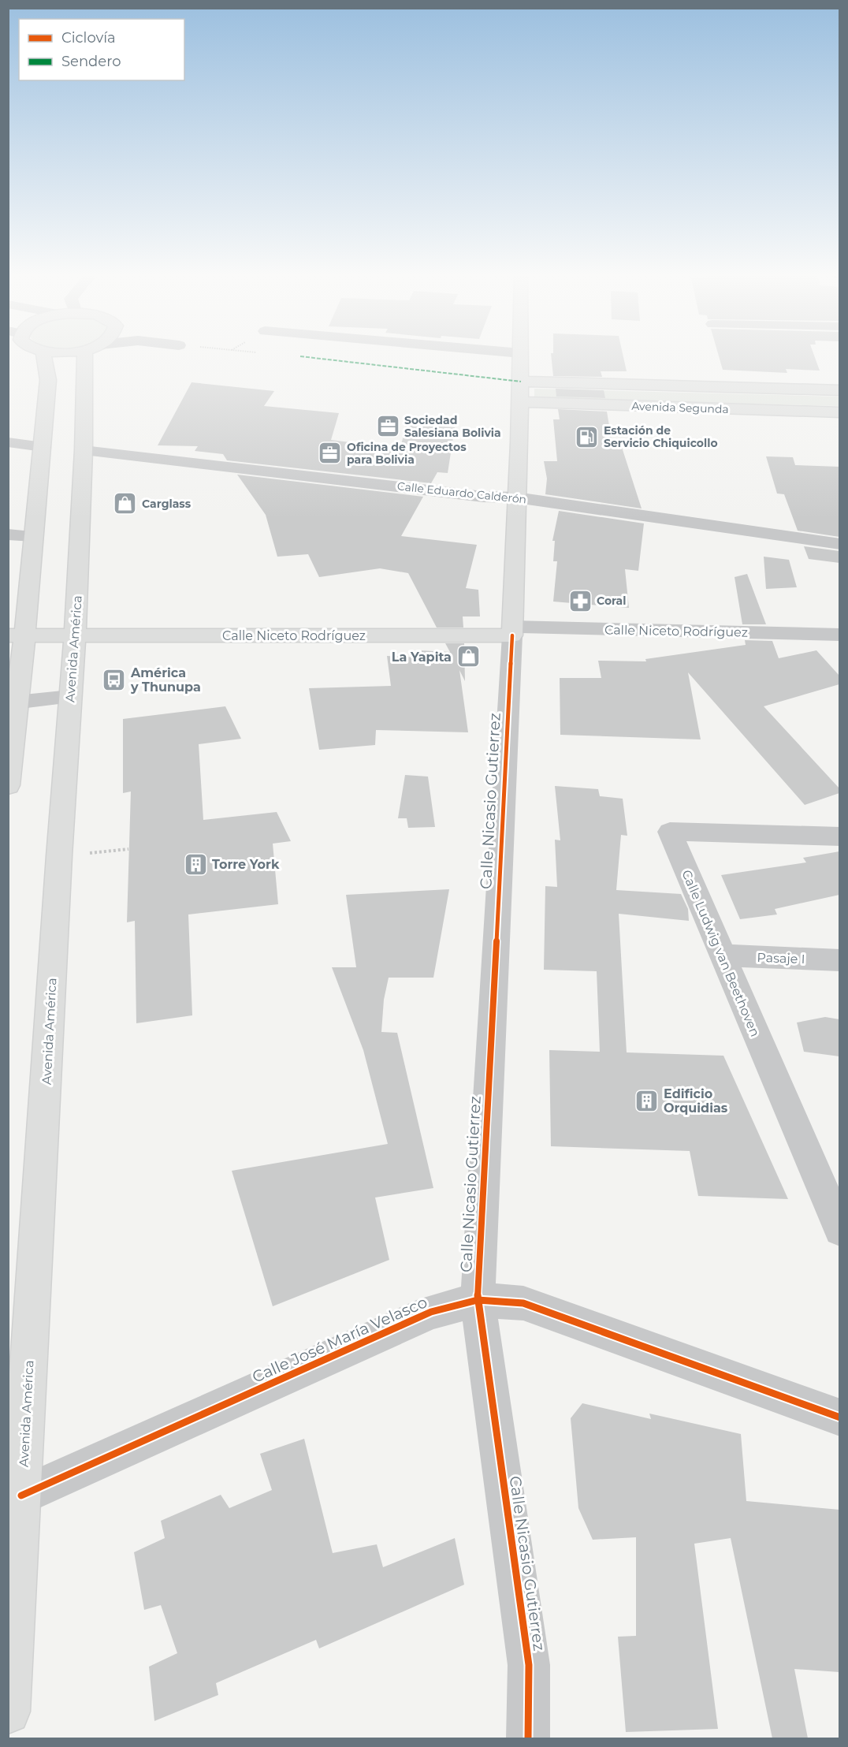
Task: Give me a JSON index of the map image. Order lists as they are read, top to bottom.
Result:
{
  "streets": {
    "main road": [
      "Avenida Segunda",
      "Calle Niceto Rodríguez",
      "Avenida América",
      "Calle Nicasio Gutierrez"
    ],
    "street": [
      "Calle Eduardo Calderón",
      "Calle Ludwig van Beethoven",
      "Pasaje I",
      "Calle José María Velasco"
    ]
  },
  "crossings": [
    ["Avenida Segunda", "Calle Nicasio Gutierrez"],
    ["Calle Eduardo Calderón", "Avenida América"],
    ["Calle Eduardo Calderón", "Calle Nicasio Gutierrez"],
    ["Calle Niceto Rodríguez", "Avenida América"],
    ["Calle Niceto Rodríguez", "Calle Nicasio Gutierrez"],
    ["Avenida América", "Calle José María Velasco"],
    ["Calle Nicasio Gutierrez", "Calle José María Velasco"],
    ["Calle Ludwig van Beethoven", "Pasaje I"]
  ],
  "places": {
    "office": ["Sociedad Salesiana Bolivia", "Oficina de Proyectos para Bolivia"],
    "fuel station": ["Estación de Servicio Chiquicollo"],
    "shop": ["Carglass", "La Yapita"],
    "pharmacy": ["Coral"],
    "bus stop": ["América y Thunupa"],
    "building": ["Torre York", "Edificio Orquidias"]
  },
  "legend": ["Ciclovía", "Sendero"]
}
